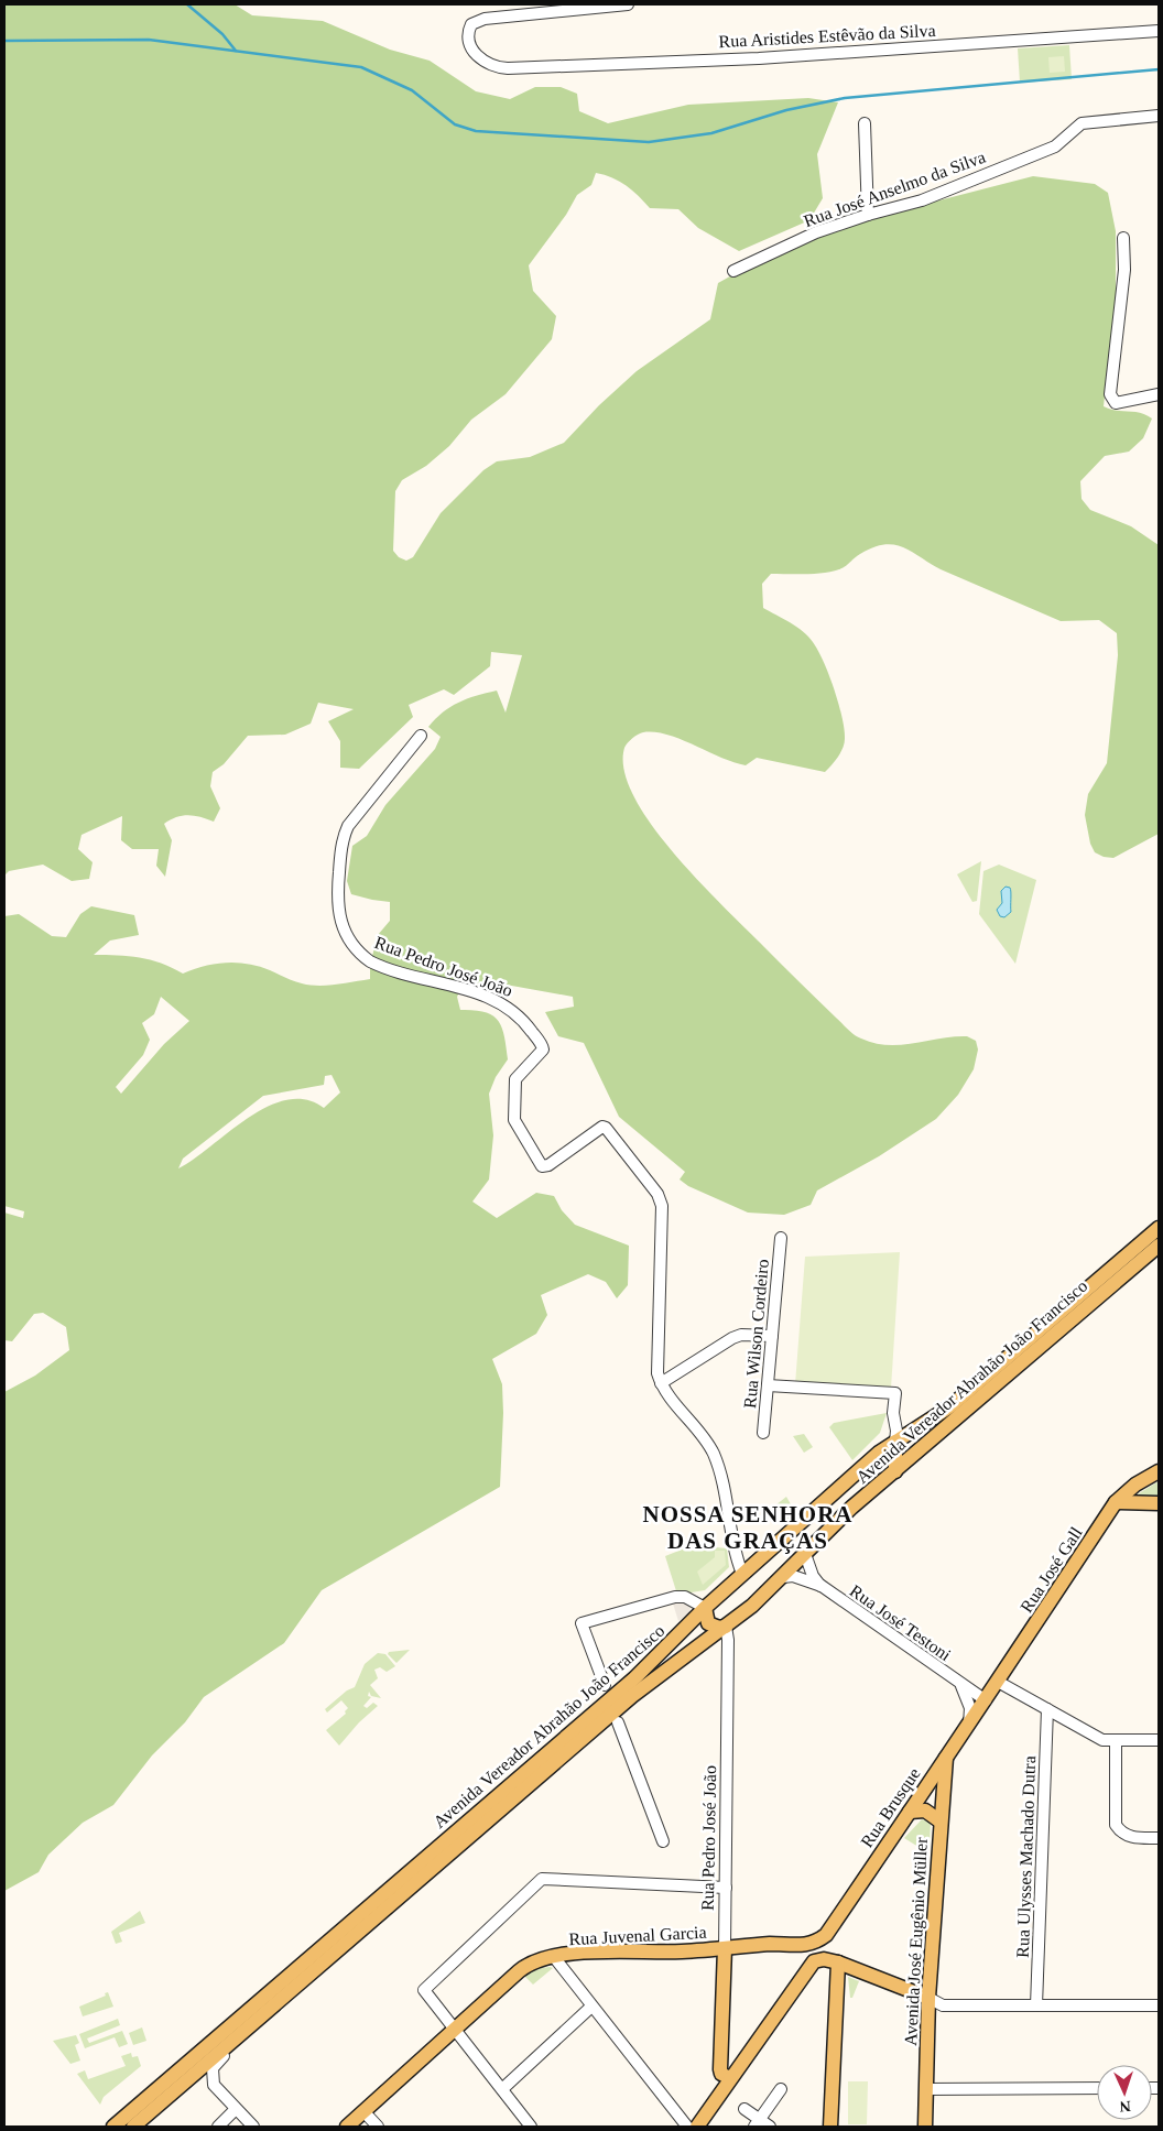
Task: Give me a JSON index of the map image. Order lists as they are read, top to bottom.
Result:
{
  "streets": {
    "main road": [
      "Rua Pedro José João",
      "Avenida Vereador Abrahão João Francisco",
      "Rua José Gall",
      "Rua Brusque",
      "Rua Juvenal Garcia",
      "Avenida José Eugênio Müller"
    ],
    "street": [
      "Rua Aristides Estêvão da Silva",
      "Rua José Anselmo da Silva",
      "Rua Wilson Cordeiro",
      "Rua José Testoni",
      "Rua Ulysses Machado Dutra"
    ]
  },
  "crossings": [
    ["Rua Pedro José João", "Avenida Vereador Abrahão João Francisco"],
    ["Rua Pedro José João", "Rua Juvenal Garcia"],
    ["Avenida Vereador Abrahão João Francisco", "Rua José Testoni"],
    ["Rua José Gall", "Rua José Testoni"],
    ["Rua José Gall", "Rua Brusque"],
    ["Rua José Testoni", "Rua Brusque"],
    ["Rua Brusque", "Rua Juvenal Garcia"],
    ["Rua Brusque", "Avenida José Eugênio Müller"]
  ],
  "districts": ["NOSSA SENHORA DAS GRAÇAS"],
  "north": "bottom"
}
